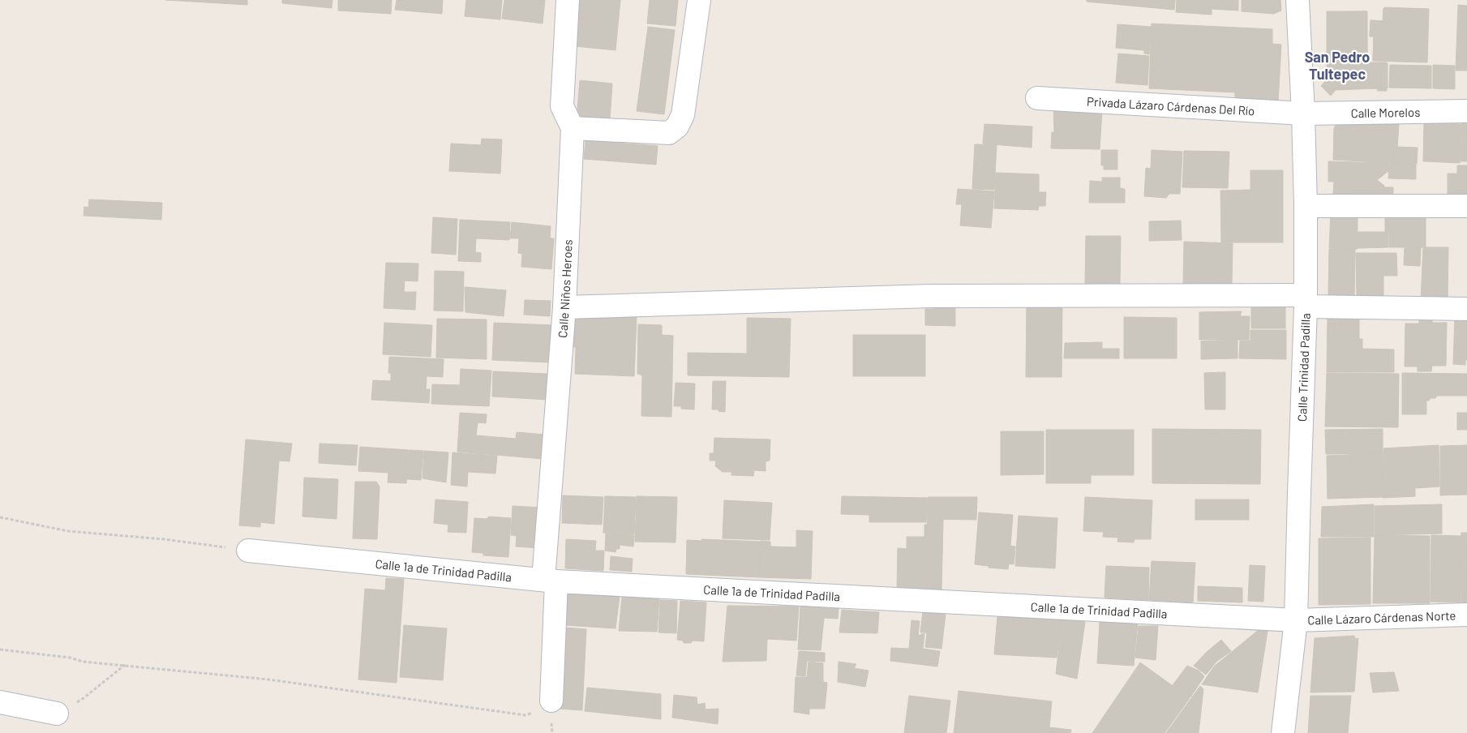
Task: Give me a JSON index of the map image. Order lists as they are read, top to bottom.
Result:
{
  "streets": {
    "street": [
      "Privada Lázaro Cárdenas Del Río",
      "Calle Morelos",
      "Calle Niños Heroes",
      "Calle Trinidad Padilla",
      "Calle 1a de Trinidad Padilla",
      "Calle Lázaro Cárdenas Norte"
    ]
  },
  "crossings": [
    ["Privada Lázaro Cárdenas Del Río", "Calle Morelos"],
    ["Privada Lázaro Cárdenas Del Río", "Calle Trinidad Padilla"],
    ["Calle Morelos", "Calle Trinidad Padilla"],
    ["Calle Niños Heroes", "Calle 1a de Trinidad Padilla"],
    ["Calle Trinidad Padilla", "Calle 1a de Trinidad Padilla"],
    ["Calle Trinidad Padilla", "Calle Lázaro Cárdenas Norte"],
    ["Calle 1a de Trinidad Padilla", "Calle Lázaro Cárdenas Norte"]
  ],
  "districts": ["San Pedro Tultepec"]
}
